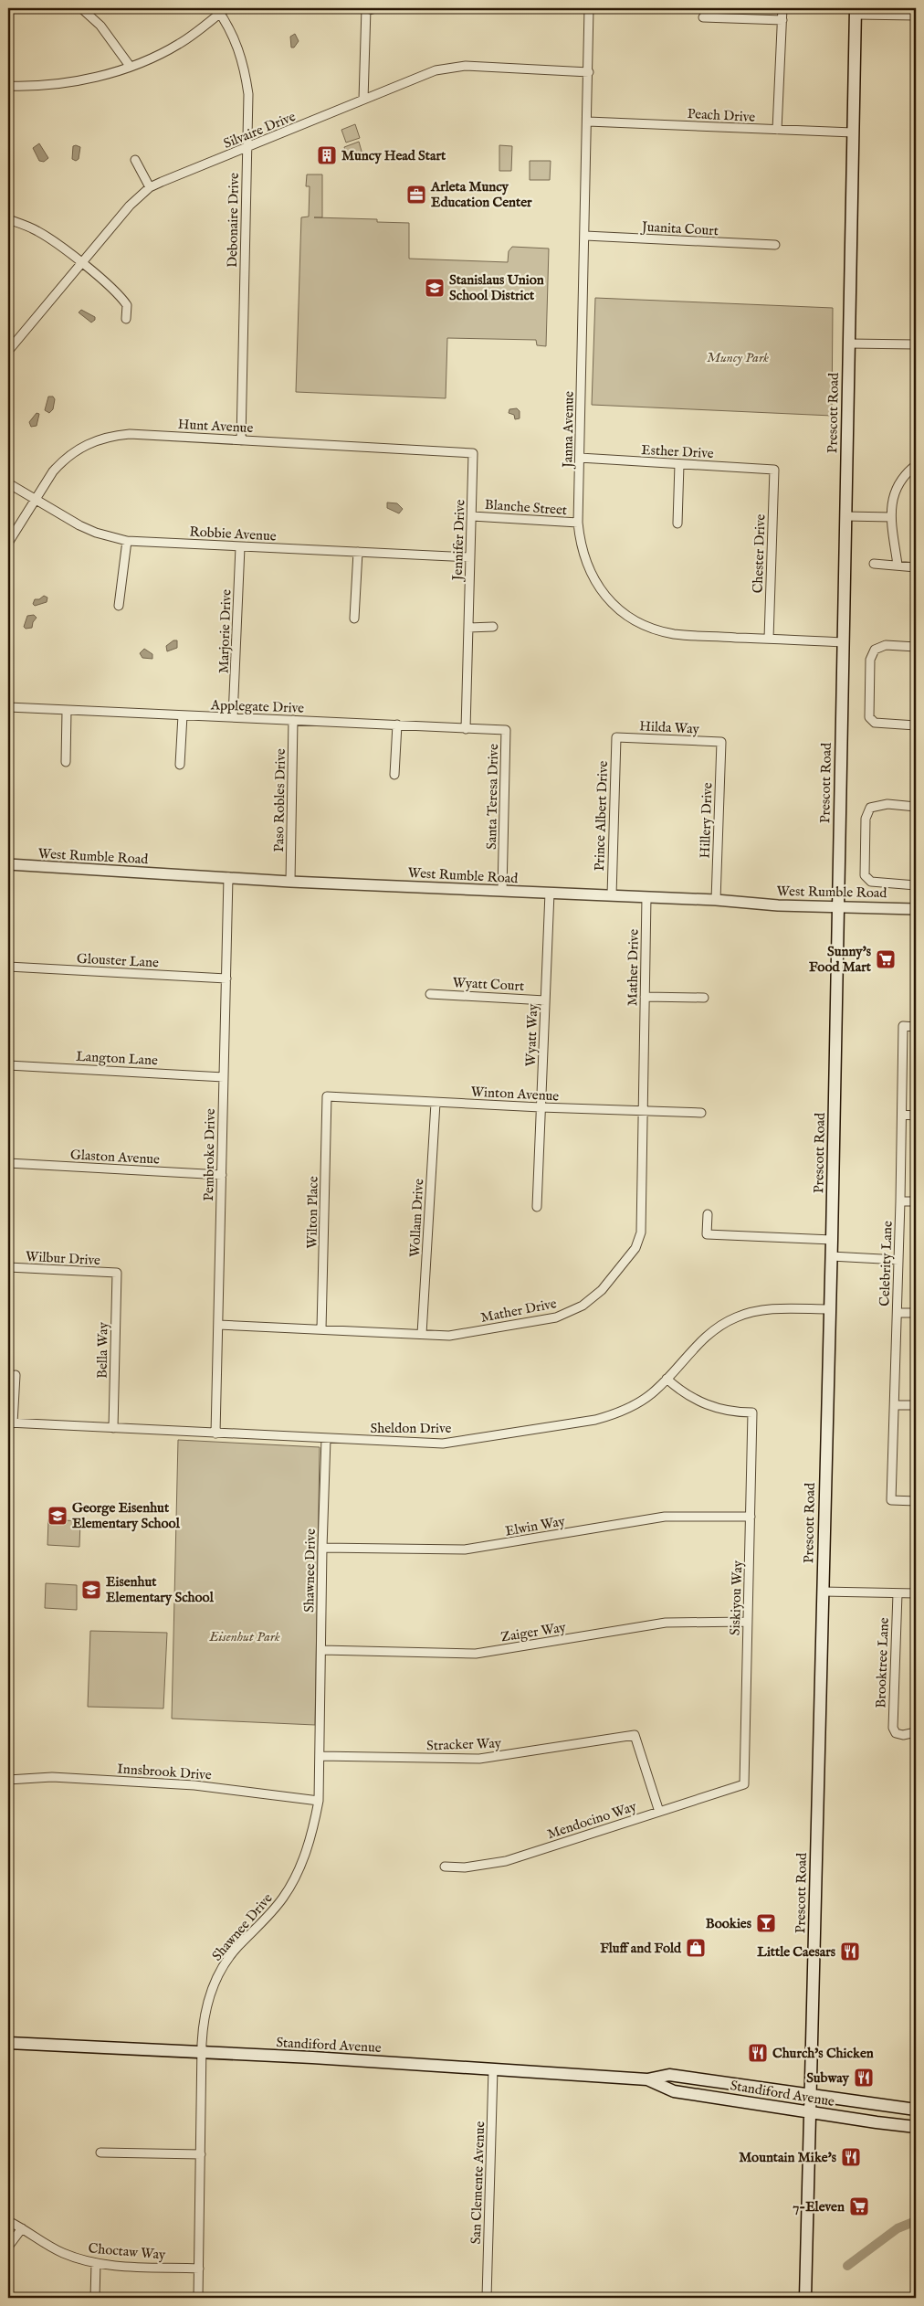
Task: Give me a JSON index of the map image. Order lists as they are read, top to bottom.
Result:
{
  "streets": {
    "main road": ["Prescott Road", "Standiford Avenue"],
    "street": [
      "Peach Drive",
      "Silvaire Drive",
      "Debonaire Drive",
      "Juanita Court",
      "Hunt Avenue",
      "Janna Avenue",
      "Esther Drive",
      "Blanche Street",
      "Robbie Avenue",
      "Jennifer Drive",
      "Chester Drive",
      "Marjorie Drive",
      "Applegate Drive",
      "Hilda Way",
      "Santa Teresa Drive",
      "Paso Robles Drive",
      "Prince Albert Drive",
      "Hillery Drive",
      "West Rumble Road",
      "Glouster Lane",
      "Mather Drive",
      "Wyatt Court",
      "Wyatt Way",
      "Langton Lane",
      "Winton Avenue",
      "Pembroke Drive",
      "Glaston Avenue",
      "Wilton Place",
      "Wollam Drive",
      "Wilbur Drive",
      "Celebrity Lane",
      "Bella Way",
      "Sheldon Drive",
      "Elwin Way",
      "Shawnee Drive",
      "Siskiyou Way",
      "Zaiger Way",
      "Brooktree Lane",
      "Stracker Way",
      "Innsbrook Drive",
      "Mendocino Way",
      "San Clemente Avenue",
      "Choctaw Way"
    ]
  },
  "crossings": [
    ["Peach Drive", "Prescott Road"],
    ["Peach Drive", "Janna Avenue"],
    ["Silvaire Drive", "Debonaire Drive"],
    ["Silvaire Drive", "Janna Avenue"],
    ["Debonaire Drive", "Hunt Avenue"],
    ["Juanita Court", "Janna Avenue"],
    ["Prescott Road", "Janna Avenue"],
    ["Prescott Road", "West Rumble Road"],
    ["Prescott Road", "Sheldon Drive"],
    ["Prescott Road", "Standiford Avenue"],
    ["Hunt Avenue", "Robbie Avenue"],
    ["Hunt Avenue", "Jennifer Drive"],
    ["Janna Avenue", "Esther Drive"],
    ["Janna Avenue", "Blanche Street"],
    ["Janna Avenue", "Chester Drive"],
    ["Esther Drive", "Chester Drive"],
    ["Blanche Street", "Jennifer Drive"],
    ["Robbie Avenue", "Jennifer Drive"],
    ["Robbie Avenue", "Marjorie Drive"],
    ["Jennifer Drive", "Applegate Drive"],
    ["Marjorie Drive", "Applegate Drive"],
    ["Applegate Drive", "Santa Teresa Drive"],
    ["Applegate Drive", "Paso Robles Drive"],
    ["Hilda Way", "Prince Albert Drive"],
    ["Hilda Way", "Hillery Drive"],
    ["Santa Teresa Drive", "West Rumble Road"],
    ["Paso Robles Drive", "West Rumble Road"],
    ["Prince Albert Drive", "West Rumble Road"],
    ["Hillery Drive", "West Rumble Road"],
    ["West Rumble Road", "Mather Drive"],
    ["West Rumble Road", "Wyatt Way"],
    ["West Rumble Road", "Pembroke Drive"],
    ["Glouster Lane", "Pembroke Drive"],
    ["Mather Drive", "Winton Avenue"],
    ["Mather Drive", "Pembroke Drive"],
    ["Mather Drive", "Wilton Place"],
    ["Mather Drive", "Wollam Drive"],
    ["Wyatt Court", "Wyatt Way"],
    ["Wyatt Way", "Winton Avenue"],
    ["Langton Lane", "Pembroke Drive"],
    ["Winton Avenue", "Wilton Place"],
    ["Winton Avenue", "Wollam Drive"],
    ["Pembroke Drive", "Glaston Avenue"],
    ["Pembroke Drive", "Sheldon Drive"],
    ["Wilbur Drive", "Bella Way"],
    ["Bella Way", "Sheldon Drive"],
    ["Sheldon Drive", "Shawnee Drive"],
    ["Sheldon Drive", "Siskiyou Way"],
    ["Elwin Way", "Shawnee Drive"],
    ["Elwin Way", "Siskiyou Way"],
    ["Shawnee Drive", "Zaiger Way"],
    ["Shawnee Drive", "Stracker Way"],
    ["Shawnee Drive", "Innsbrook Drive"],
    ["Shawnee Drive", "Standiford Avenue"],
    ["Shawnee Drive", "Choctaw Way"],
    ["Siskiyou Way", "Zaiger Way"],
    ["Siskiyou Way", "Mendocino Way"],
    ["Stracker Way", "Mendocino Way"],
    ["Standiford Avenue", "San Clemente Avenue"]
  ],
  "parks": ["Muncy Park", "Eisenhut Park"],
  "places": {
    "building": ["Muncy Head Start"],
    "office": ["Arleta Muncy Education Center"],
    "school or university": ["Stanislaus Union School District", "George Eisenhut Elementary School", "Eisenhut Elementary School"],
    "supermarket": ["Sunny's Food Mart", "7-Eleven"],
    "bar": ["Bookies"],
    "shop": ["Fluff and Fold"],
    "restaurant": [
      "Little Caesars",
      "Church's Chicken",
      "Subway",
      "Mountain Mike's"
    ]
  }
}
